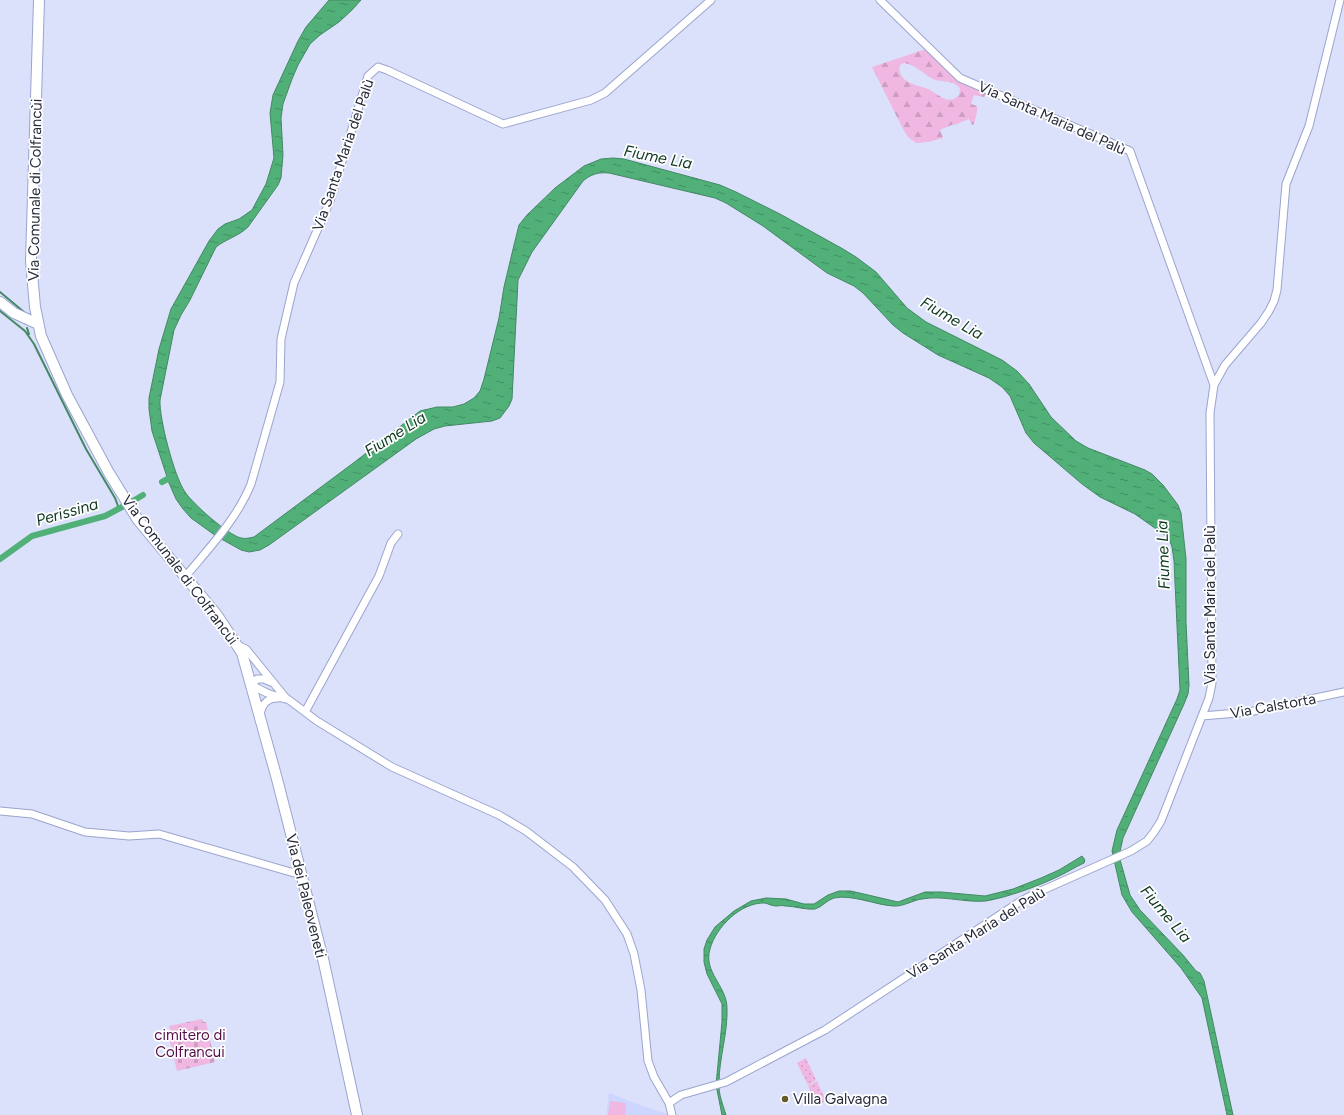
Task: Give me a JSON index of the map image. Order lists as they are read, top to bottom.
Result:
{
  "streets": {
    "main road": ["Via Comunale di Colfrancùi", "Via dei Paleoveneti"],
    "street": ["Via Santa Maria del Palù", "Via Calstorta"]
  },
  "crossings": [
    ["Via Santa Maria del Palù", "Via Comunale di Colfrancùi"],
    ["Via Santa Maria del Palù", "Via Calstorta"],
    ["Via Comunale di Colfrancùi", "Via dei Paleoveneti"]
  ],
  "water": ["Fiume Lia", "Perissina"],
  "parks": ["cimitero di Colfrancui"],
  "places": ["Villa Galvagna"]
}
